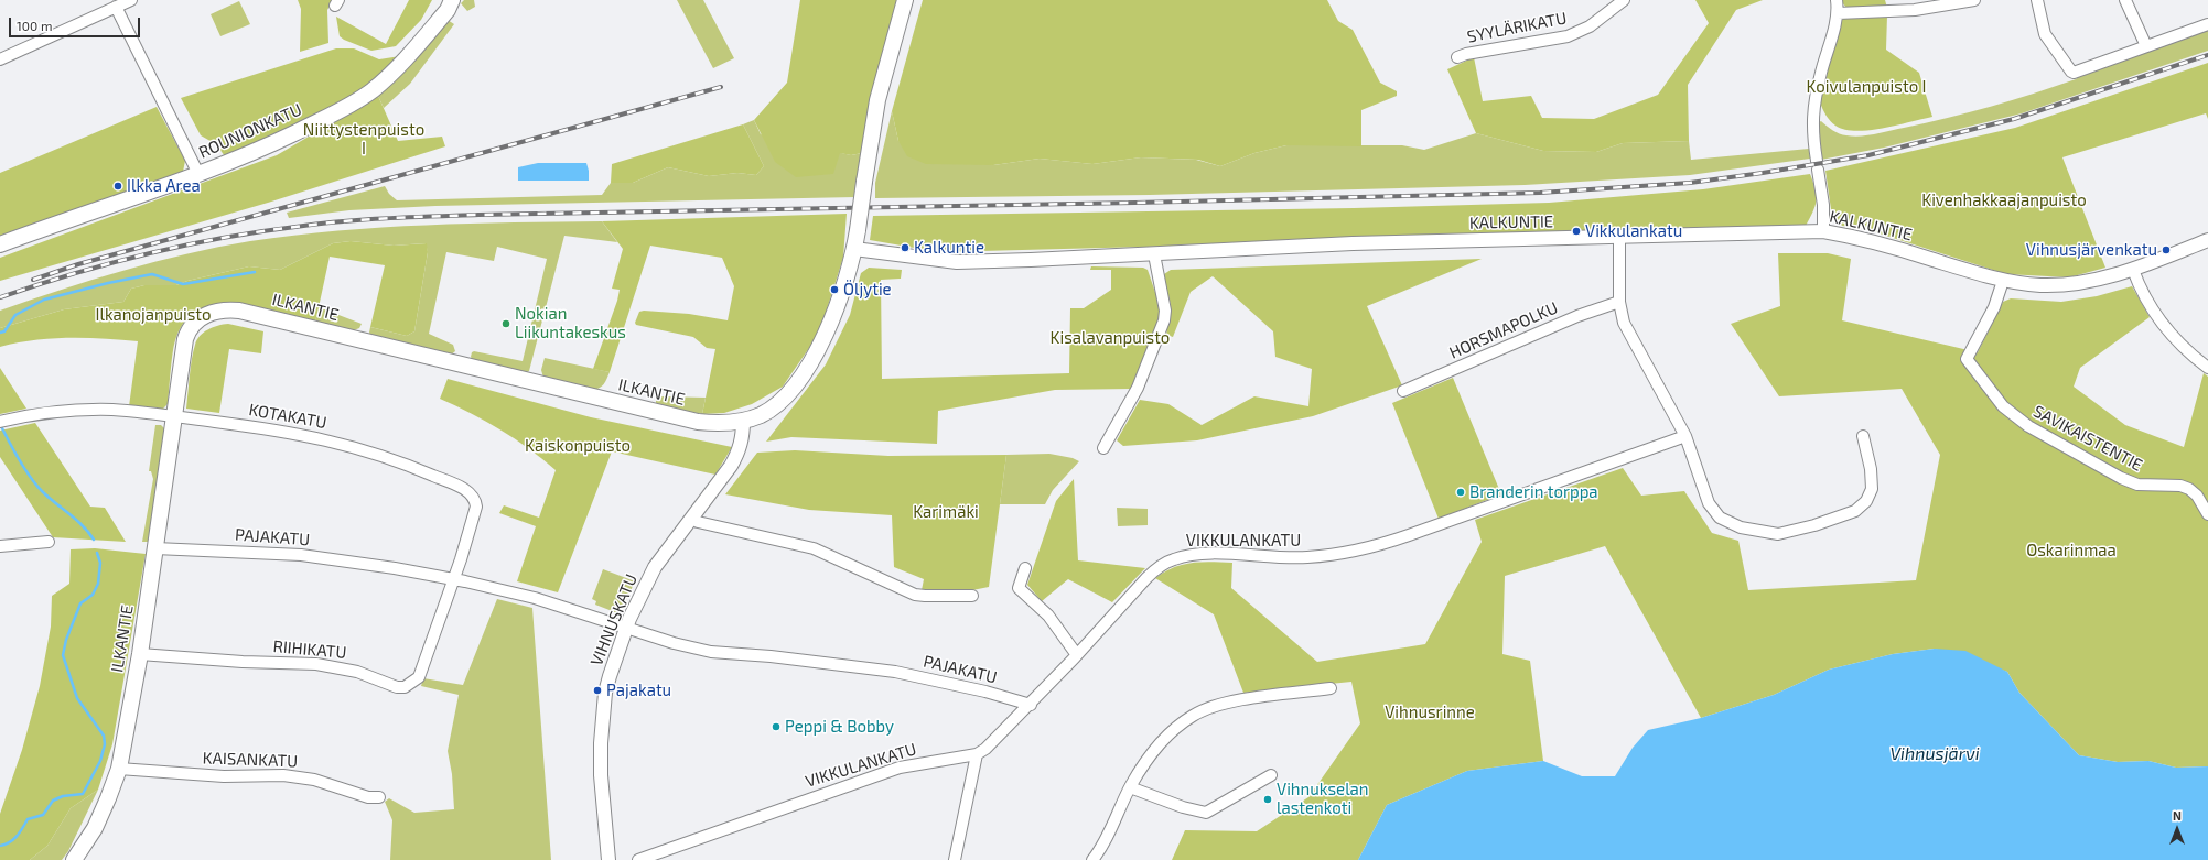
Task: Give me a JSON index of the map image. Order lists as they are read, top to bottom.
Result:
{
  "streets": {
    "main road": ["ROUNIONKATU", "ILKANTIE"],
    "street": [
      "SYYLÄRIKATU",
      "KALKUNTIE",
      "HORSMAPOLKU",
      "KOTAKATU",
      "SAVIKAISTENTIE",
      "PAJAKATU",
      "VIKKULANKATU",
      "VIHNUSKATU",
      "RIIHIKATU",
      "KAISANKATU"
    ]
  },
  "crossings": [
    ["KALKUNTIE", "ILKANTIE"],
    ["KALKUNTIE", "SAVIKAISTENTIE"],
    ["ILKANTIE", "KOTAKATU"],
    ["ILKANTIE", "PAJAKATU"],
    ["ILKANTIE", "VIHNUSKATU"],
    ["ILKANTIE", "RIIHIKATU"],
    ["ILKANTIE", "KAISANKATU"],
    ["KOTAKATU", "PAJAKATU"],
    ["KOTAKATU", "RIIHIKATU"],
    ["PAJAKATU", "VIKKULANKATU"],
    ["PAJAKATU", "VIHNUSKATU"],
    ["PAJAKATU", "RIIHIKATU"]
  ],
  "water": ["Vihnusjärvi"],
  "parks": [
    "Koivulanpuisto I",
    "Niittystenpuisto I",
    "Kivenhakkaajanpuisto",
    "Ilkanojanpuisto",
    "Kisalavanpuisto",
    "Kaiskonpuisto",
    "Karimäki",
    "Oskarinmaa",
    "Vihnusrinne"
  ],
  "places": [
    "Ilkka Area",
    "Vikkulankatu",
    "Kalkuntie",
    "Vihnusjärvenkatu",
    "Öljytie",
    "Nokian Liikuntakeskus",
    "Branderin torppa",
    "Pajakatu",
    "Peppi & Bobby",
    "Vihnukselan lastenkoti"
  ],
  "scale_bar": "100 m",
  "north": "top"
}
